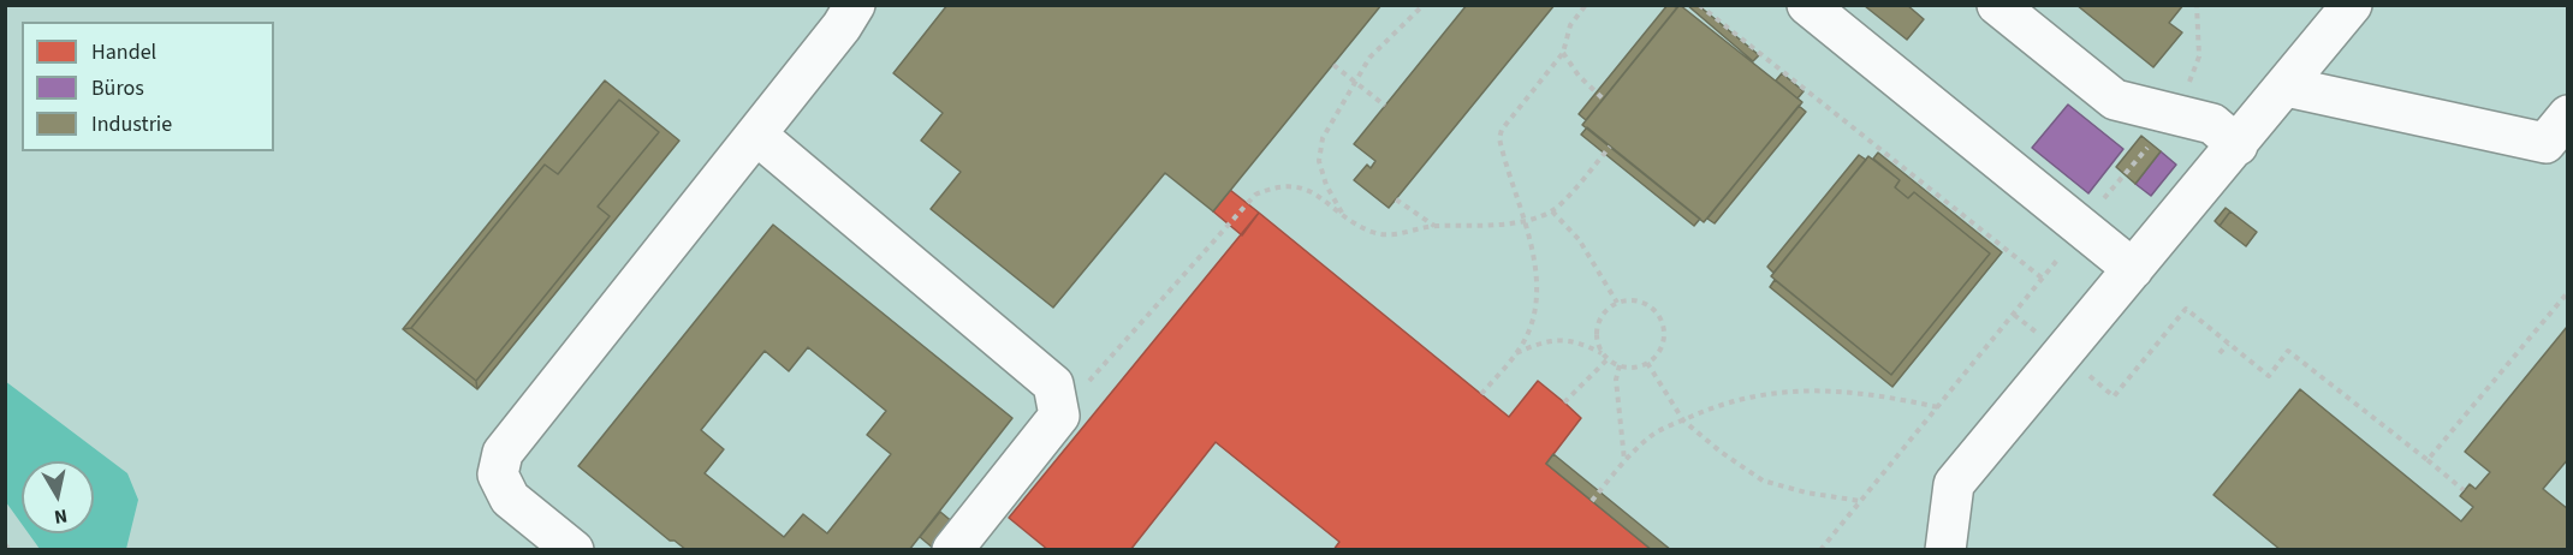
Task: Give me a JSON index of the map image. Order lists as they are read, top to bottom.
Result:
{
  "legend": ["Handel", "Büros", "Industrie"],
  "north": "bottom"
}
